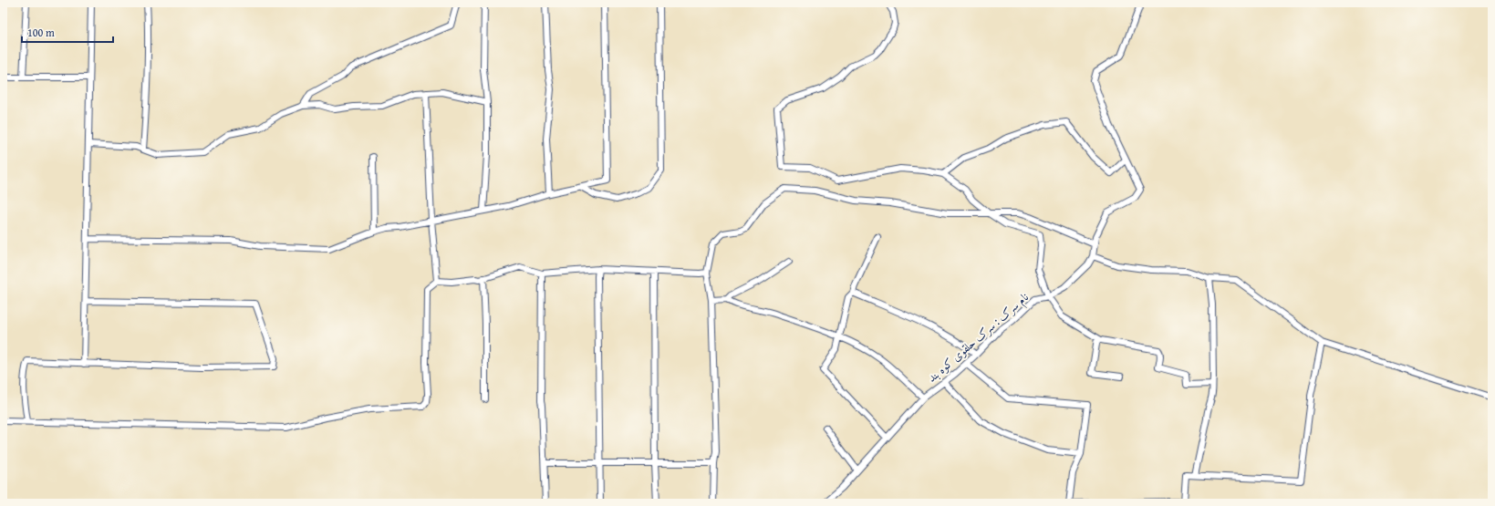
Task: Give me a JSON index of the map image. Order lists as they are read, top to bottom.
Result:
{
  "streets": {
    "street": ["نام سرک : سرک حلقوی کوه بند"]
  },
  "scale_bar": "100 m"
}
